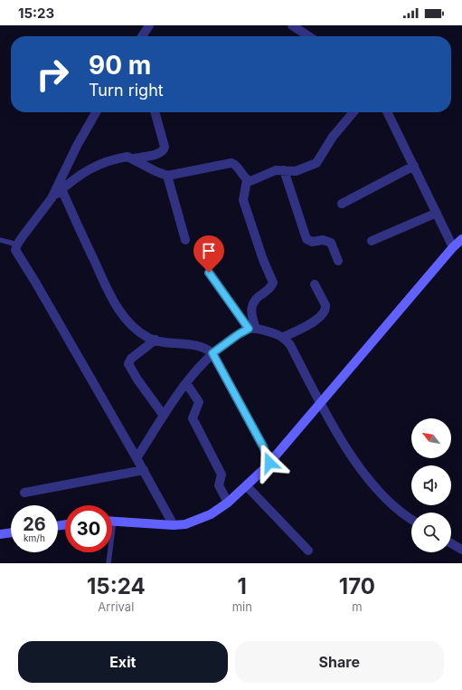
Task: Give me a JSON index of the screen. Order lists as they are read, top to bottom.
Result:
{
  "north": "top left",
  "page": {
    "status": "15:23",
    "turn": ["90 m", "Turn right"],
    "speed": "26 km/h",
    "limit": "30",
    "eta": [
      "15:24",
      "Arrival",
      "1",
      "min",
      "170",
      "m"
    ],
    "buttons": ["Exit", "Share"]
  }
}
